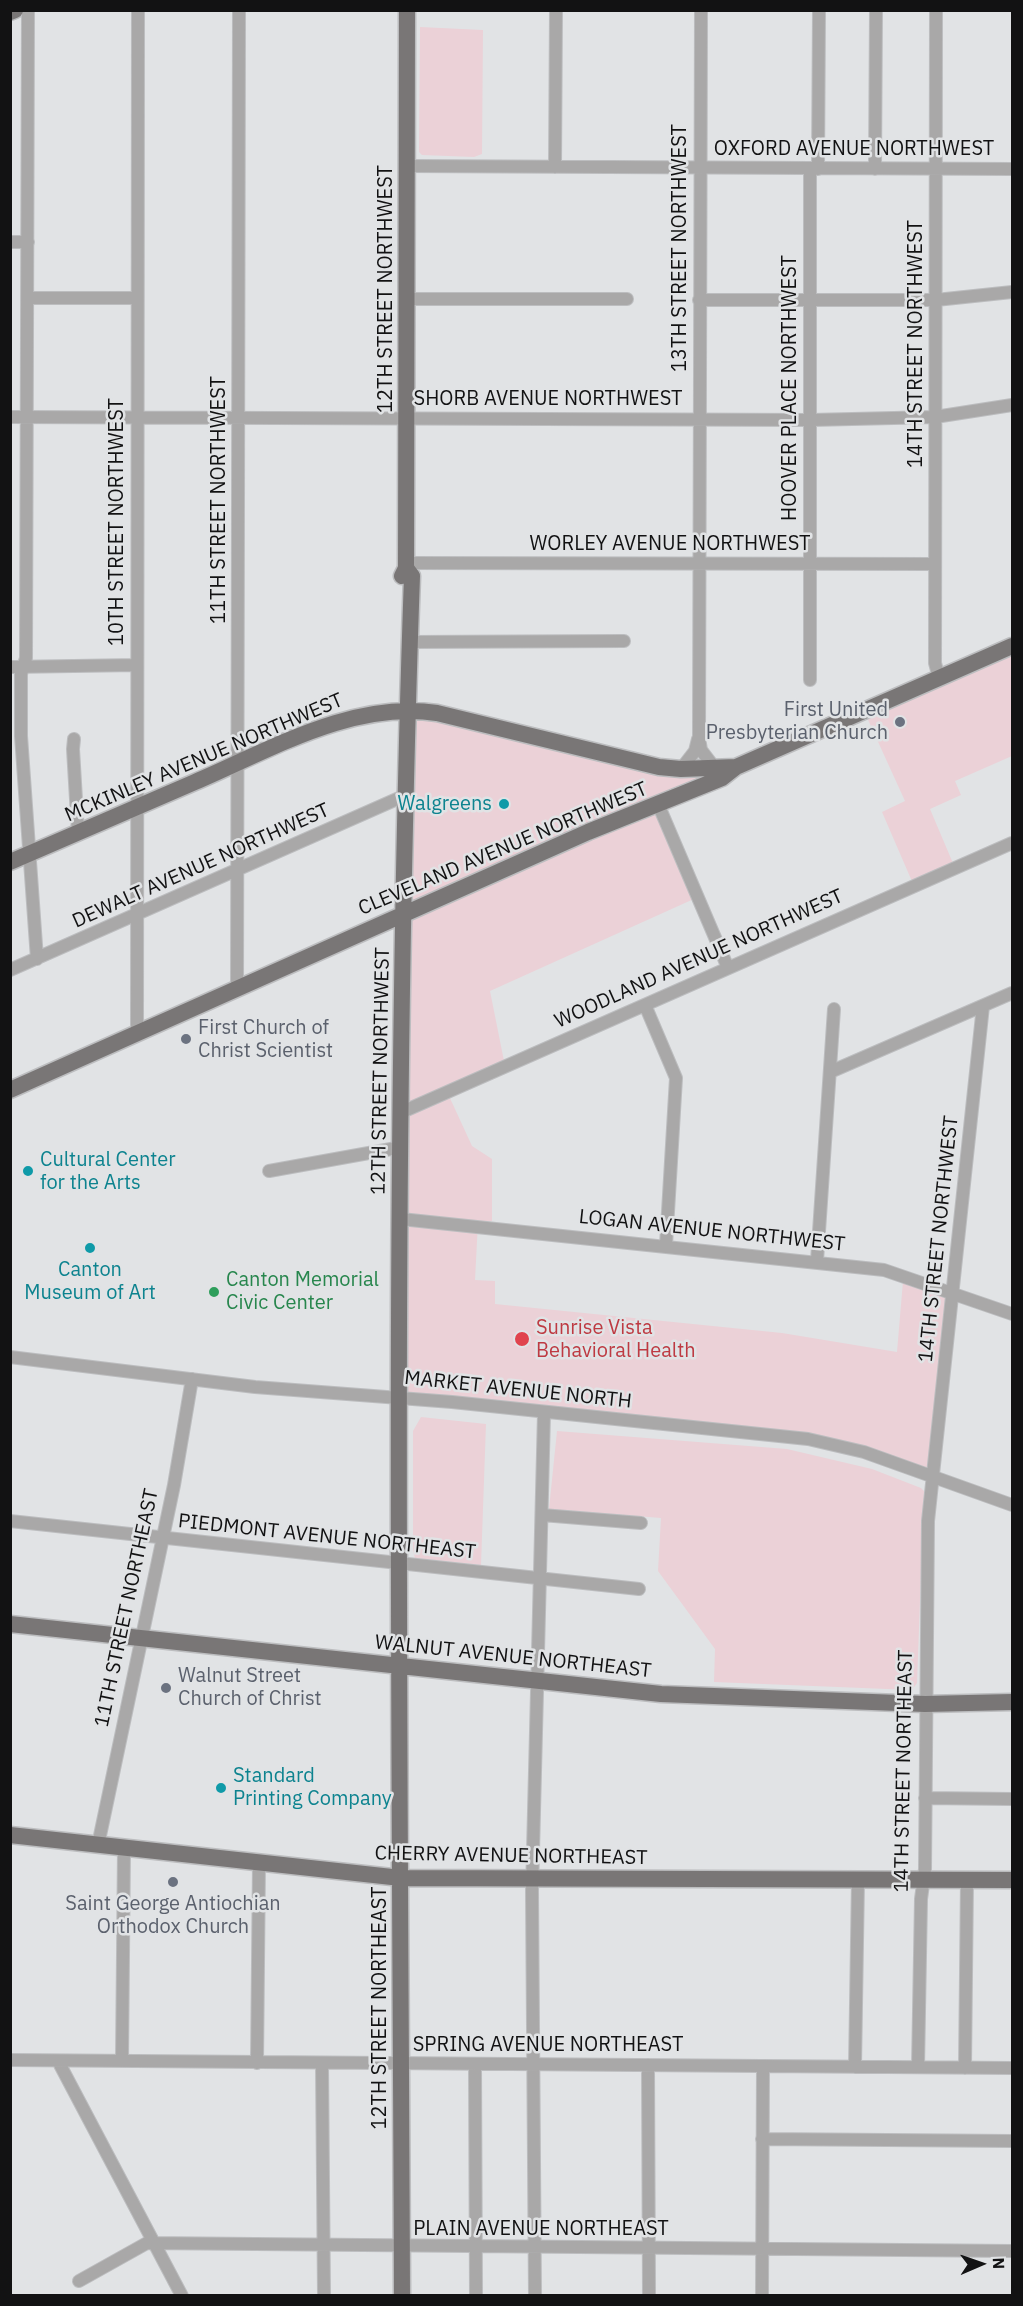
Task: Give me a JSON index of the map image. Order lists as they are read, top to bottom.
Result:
{
  "streets": {
    "main road": [
      "12TH STREET NORTHWEST",
      "MCKINLEY AVENUE NORTHWEST",
      "CLEVELAND AVENUE NORTHWEST",
      "WALNUT AVENUE NORTHEAST",
      "CHERRY AVENUE NORTHEAST",
      "12TH STREET NORTHEAST"
    ],
    "street": [
      "OXFORD AVENUE NORTHWEST",
      "13TH STREET NORTHWEST",
      "14TH STREET NORTHWEST",
      "HOOVER PLACE NORTHWEST",
      "SHORB AVENUE NORTHWEST",
      "11TH STREET NORTHWEST",
      "10TH STREET NORTHWEST",
      "WORLEY AVENUE NORTHWEST",
      "DEWALT AVENUE NORTHWEST",
      "WOODLAND AVENUE NORTHWEST",
      "LOGAN AVENUE NORTHWEST",
      "MARKET AVENUE NORTH",
      "PIEDMONT AVENUE NORTHEAST",
      "11TH STREET NORTHEAST",
      "14TH STREET NORTHEAST",
      "SPRING AVENUE NORTHEAST",
      "PLAIN AVENUE NORTHEAST"
    ]
  },
  "crossings": [
    ["OXFORD AVENUE NORTHWEST", "13TH STREET NORTHWEST"],
    ["OXFORD AVENUE NORTHWEST", "12TH STREET NORTHWEST"],
    ["OXFORD AVENUE NORTHWEST", "14TH STREET NORTHWEST"],
    ["OXFORD AVENUE NORTHWEST", "HOOVER PLACE NORTHWEST"],
    ["13TH STREET NORTHWEST", "SHORB AVENUE NORTHWEST"],
    ["13TH STREET NORTHWEST", "WORLEY AVENUE NORTHWEST"],
    ["13TH STREET NORTHWEST", "MCKINLEY AVENUE NORTHWEST"],
    ["12TH STREET NORTHWEST", "SHORB AVENUE NORTHWEST"],
    ["12TH STREET NORTHWEST", "WORLEY AVENUE NORTHWEST"],
    ["12TH STREET NORTHWEST", "MCKINLEY AVENUE NORTHWEST"],
    ["12TH STREET NORTHWEST", "CLEVELAND AVENUE NORTHWEST"],
    ["12TH STREET NORTHWEST", "DEWALT AVENUE NORTHWEST"],
    ["12TH STREET NORTHWEST", "WOODLAND AVENUE NORTHWEST"],
    ["12TH STREET NORTHWEST", "LOGAN AVENUE NORTHWEST"],
    ["12TH STREET NORTHWEST", "MARKET AVENUE NORTH"],
    ["12TH STREET NORTHWEST", "12TH STREET NORTHEAST"],
    ["14TH STREET NORTHWEST", "SHORB AVENUE NORTHWEST"],
    ["14TH STREET NORTHWEST", "WORLEY AVENUE NORTHWEST"],
    ["14TH STREET NORTHWEST", "CLEVELAND AVENUE NORTHWEST"],
    ["14TH STREET NORTHWEST", "LOGAN AVENUE NORTHWEST"],
    ["14TH STREET NORTHWEST", "MARKET AVENUE NORTH"],
    ["14TH STREET NORTHWEST", "14TH STREET NORTHEAST"],
    ["HOOVER PLACE NORTHWEST", "SHORB AVENUE NORTHWEST"],
    ["HOOVER PLACE NORTHWEST", "WORLEY AVENUE NORTHWEST"],
    ["SHORB AVENUE NORTHWEST", "11TH STREET NORTHWEST"],
    ["SHORB AVENUE NORTHWEST", "10TH STREET NORTHWEST"],
    ["11TH STREET NORTHWEST", "MCKINLEY AVENUE NORTHWEST"],
    ["11TH STREET NORTHWEST", "CLEVELAND AVENUE NORTHWEST"],
    ["11TH STREET NORTHWEST", "DEWALT AVENUE NORTHWEST"],
    ["10TH STREET NORTHWEST", "MCKINLEY AVENUE NORTHWEST"],
    ["10TH STREET NORTHWEST", "CLEVELAND AVENUE NORTHWEST"],
    ["10TH STREET NORTHWEST", "DEWALT AVENUE NORTHWEST"],
    ["MCKINLEY AVENUE NORTHWEST", "CLEVELAND AVENUE NORTHWEST"],
    ["MARKET AVENUE NORTH", "11TH STREET NORTHEAST"],
    ["MARKET AVENUE NORTH", "14TH STREET NORTHEAST"],
    ["MARKET AVENUE NORTH", "12TH STREET NORTHEAST"],
    ["PIEDMONT AVENUE NORTHEAST", "11TH STREET NORTHEAST"],
    ["PIEDMONT AVENUE NORTHEAST", "12TH STREET NORTHEAST"],
    ["11TH STREET NORTHEAST", "WALNUT AVENUE NORTHEAST"],
    ["11TH STREET NORTHEAST", "CHERRY AVENUE NORTHEAST"],
    ["WALNUT AVENUE NORTHEAST", "14TH STREET NORTHEAST"],
    ["WALNUT AVENUE NORTHEAST", "12TH STREET NORTHEAST"],
    ["14TH STREET NORTHEAST", "CHERRY AVENUE NORTHEAST"],
    ["14TH STREET NORTHEAST", "SPRING AVENUE NORTHEAST"],
    ["CHERRY AVENUE NORTHEAST", "12TH STREET NORTHEAST"],
    ["12TH STREET NORTHEAST", "SPRING AVENUE NORTHEAST"],
    ["12TH STREET NORTHEAST", "PLAIN AVENUE NORTHEAST"]
  ],
  "places": [
    "First United Presbyterian Church",
    "Walgreens",
    "First Church of Christ Scientist",
    "Cultural Center for the Arts",
    "Canton Museum of Art",
    "Canton Memorial Civic Center",
    "Sunrise Vista Behavioral Health",
    "Walnut Street Church of Christ",
    "Standard Printing Company",
    "Saint George Antiochian Orthodox Church"
  ],
  "north": "right"
}
